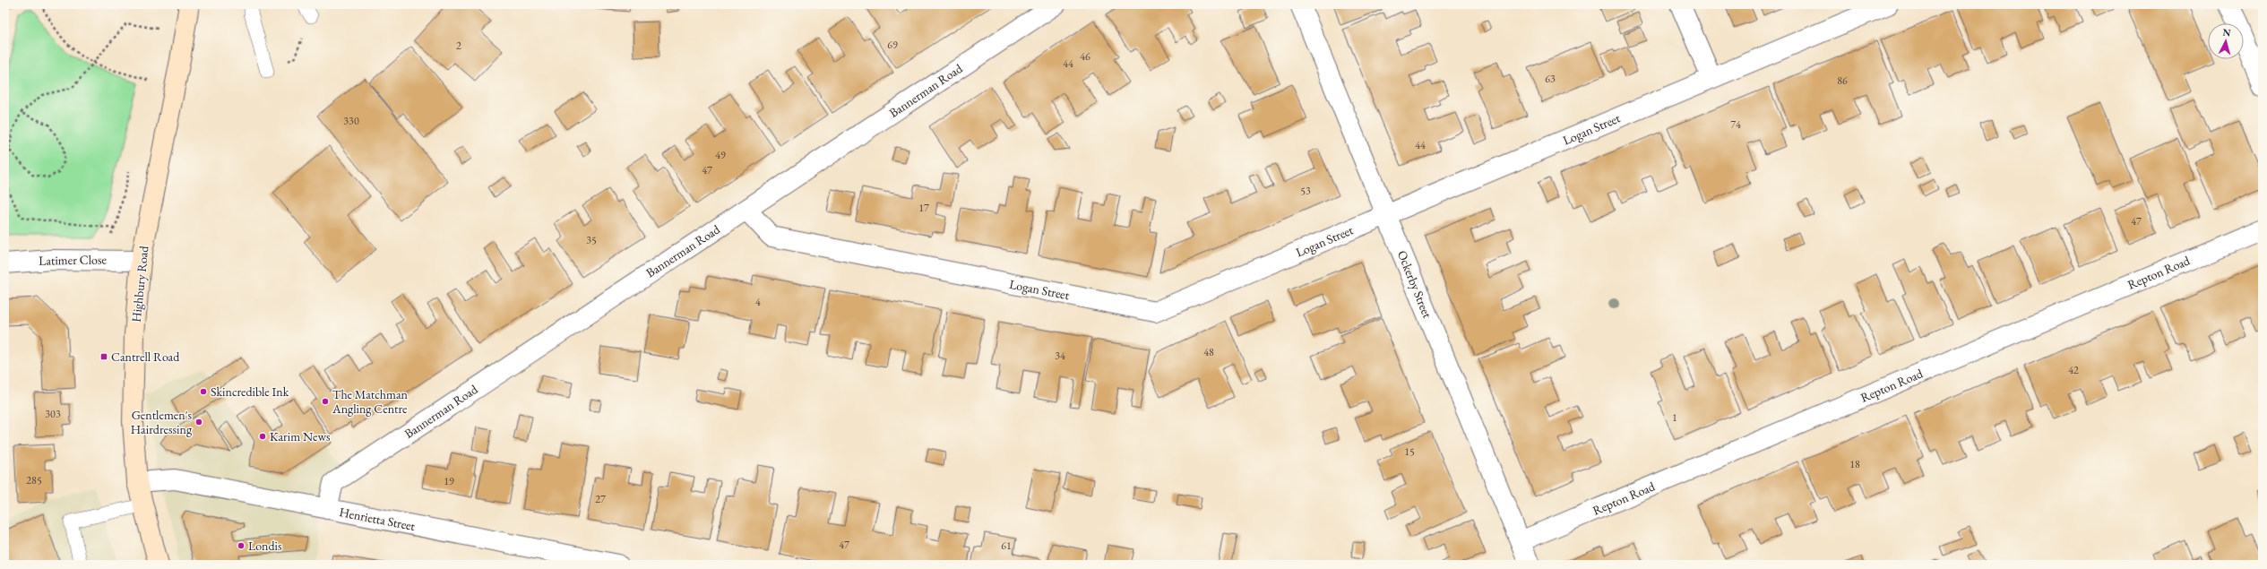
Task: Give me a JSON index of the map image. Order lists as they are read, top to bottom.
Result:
{
  "streets": {
    "main road": ["Highbury Road"],
    "street": [
      "Bannerman Road",
      "Logan Street",
      "Latimer Close",
      "Repton Road",
      "Ockerby Street",
      "Henrietta Street"
    ]
  },
  "crossings": [
    ["Bannerman Road", "Logan Street"],
    ["Bannerman Road", "Henrietta Street"],
    ["Logan Street", "Ockerby Street"],
    ["Latimer Close", "Highbury Road"],
    ["Repton Road", "Ockerby Street"],
    ["Highbury Road", "Henrietta Street"]
  ],
  "places": {
    "transit": ["Cantrell Road"],
    "other": [
      "Skincredible Ink",
      "The Matchman Angling Centre",
      "Gentlemen's Hairdressing",
      "Karim News",
      "Londis"
    ]
  },
  "house_numbers": [
    "69",
    "2",
    "46",
    "44",
    "63",
    "86",
    "330",
    "74",
    "44",
    "49",
    "47",
    "53",
    "17",
    "47",
    "35",
    "4",
    "48",
    "34",
    "42",
    "303",
    "1",
    "15",
    "18",
    "285",
    "19",
    "27",
    "47",
    "61"
  ],
  "north": "top"
}
